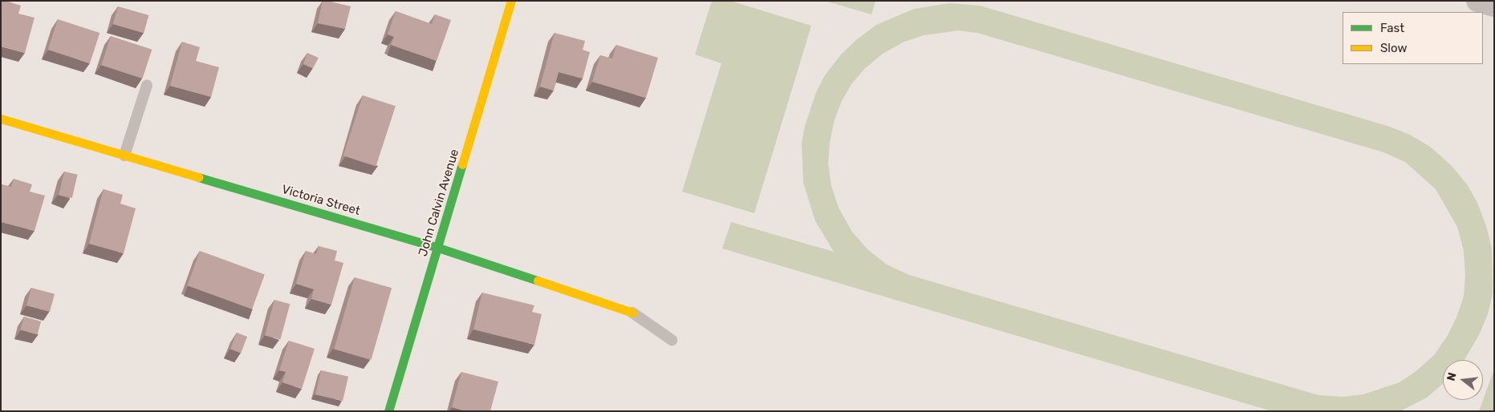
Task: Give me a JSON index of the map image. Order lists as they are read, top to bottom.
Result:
{
  "streets": {
    "street": ["Victoria Street", "John Calvin Avenue"]
  },
  "crossings": [
    ["Victoria Street", "John Calvin Avenue"]
  ],
  "legend": ["Fast", "Slow"],
  "north": "left"
}
